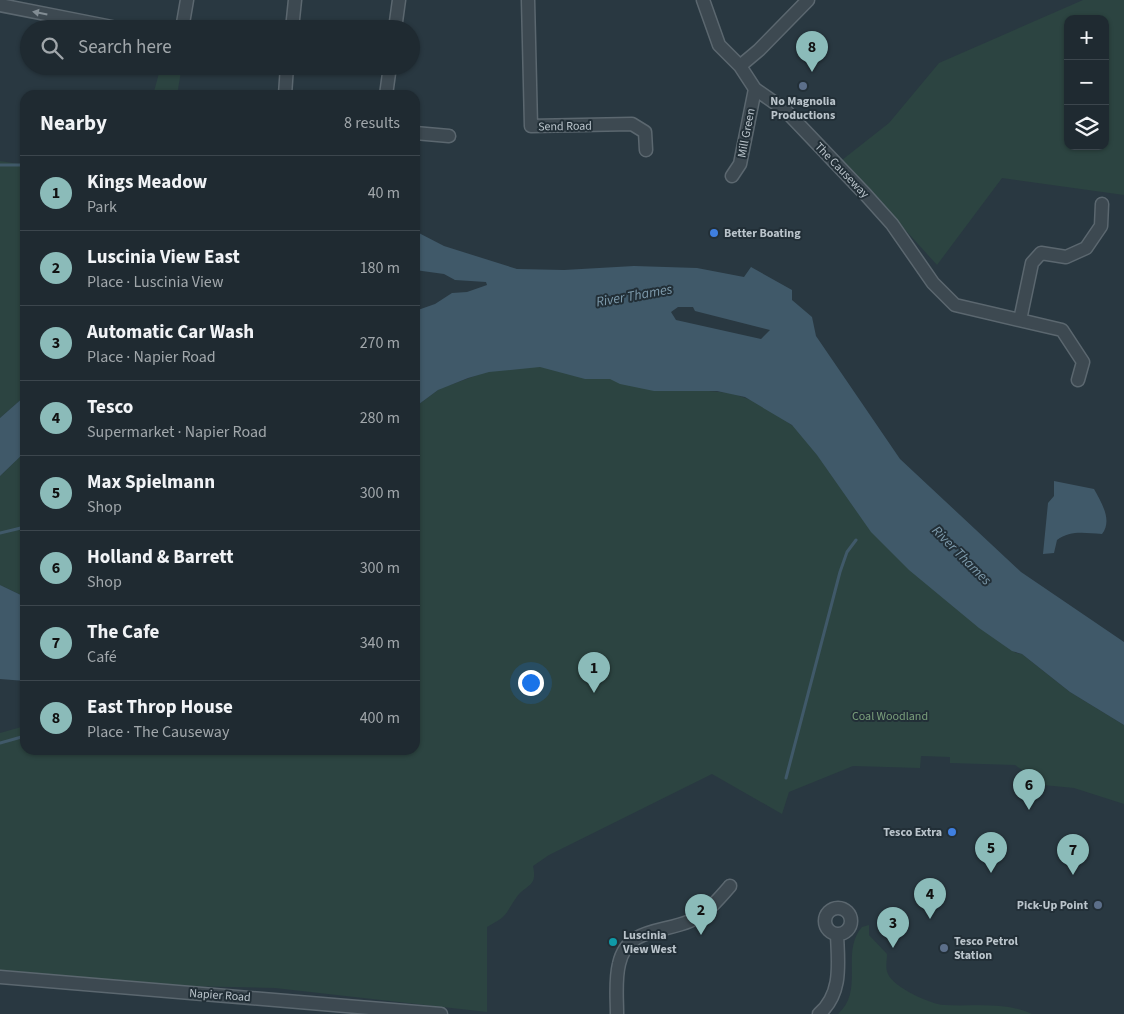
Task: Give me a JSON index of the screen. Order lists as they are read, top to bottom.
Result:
{
  "streets": {
    "street": [
      "Send Road",
      "Mill Green",
      "The Causeway",
      "Napier Road"
    ]
  },
  "crossings": [
    ["Mill Green", "The Causeway"]
  ],
  "water": ["River Thames"],
  "parks": ["Coal Woodland"],
  "places": [
    "No Magnolia Productions",
    "Better Boating",
    "Tesco Extra",
    "Pick-Up Point",
    "Luscinia View West",
    "Tesco Petrol Station"
  ],
  "page": {
    "map_buttons": ["+", "−"],
    "search": "Search here",
    "pins": [
      "8",
      "1",
      "6",
      "5",
      "7",
      "4",
      "2",
      "3"
    ],
    "heading": ["Nearby", "8 results"],
    "list": [
      {
        "mark": "1",
        "name": "Kings Meadow",
        "note": "Park",
        "value": "40 m"
      },
      {
        "mark": "2",
        "name": "Luscinia View East",
        "note": "Place · Luscinia View",
        "value": "180 m"
      },
      {
        "mark": "3",
        "name": "Automatic Car Wash",
        "note": "Place · Napier Road",
        "value": "270 m"
      },
      {
        "mark": "4",
        "name": "Tesco",
        "note": "Supermarket · Napier Road",
        "value": "280 m"
      },
      {
        "mark": "5",
        "name": "Max Spielmann",
        "note": "Shop",
        "value": "300 m"
      },
      {
        "mark": "6",
        "name": "Holland & Barrett",
        "note": "Shop",
        "value": "300 m"
      },
      {
        "mark": "7",
        "name": "The Cafe",
        "note": "Café",
        "value": "340 m"
      },
      {
        "mark": "8",
        "name": "East Throp House",
        "note": "Place · The Causeway",
        "value": "400 m"
      }
    ]
  }
}
